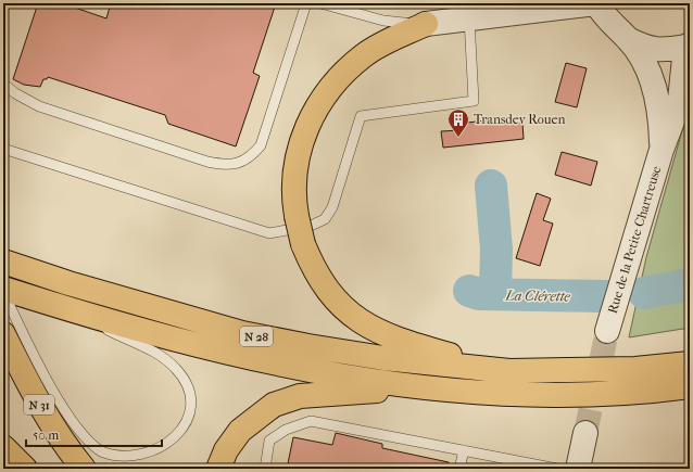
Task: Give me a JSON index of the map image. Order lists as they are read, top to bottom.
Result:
{
  "streets": {
    "highway": ["N 28", "N 31"],
    "street": ["Rue de la Petite Chartreuse"]
  },
  "water": ["La Clérette"],
  "places": {
    "building": ["Transdev Rouen"]
  },
  "scale_bar": "50 m"
}
